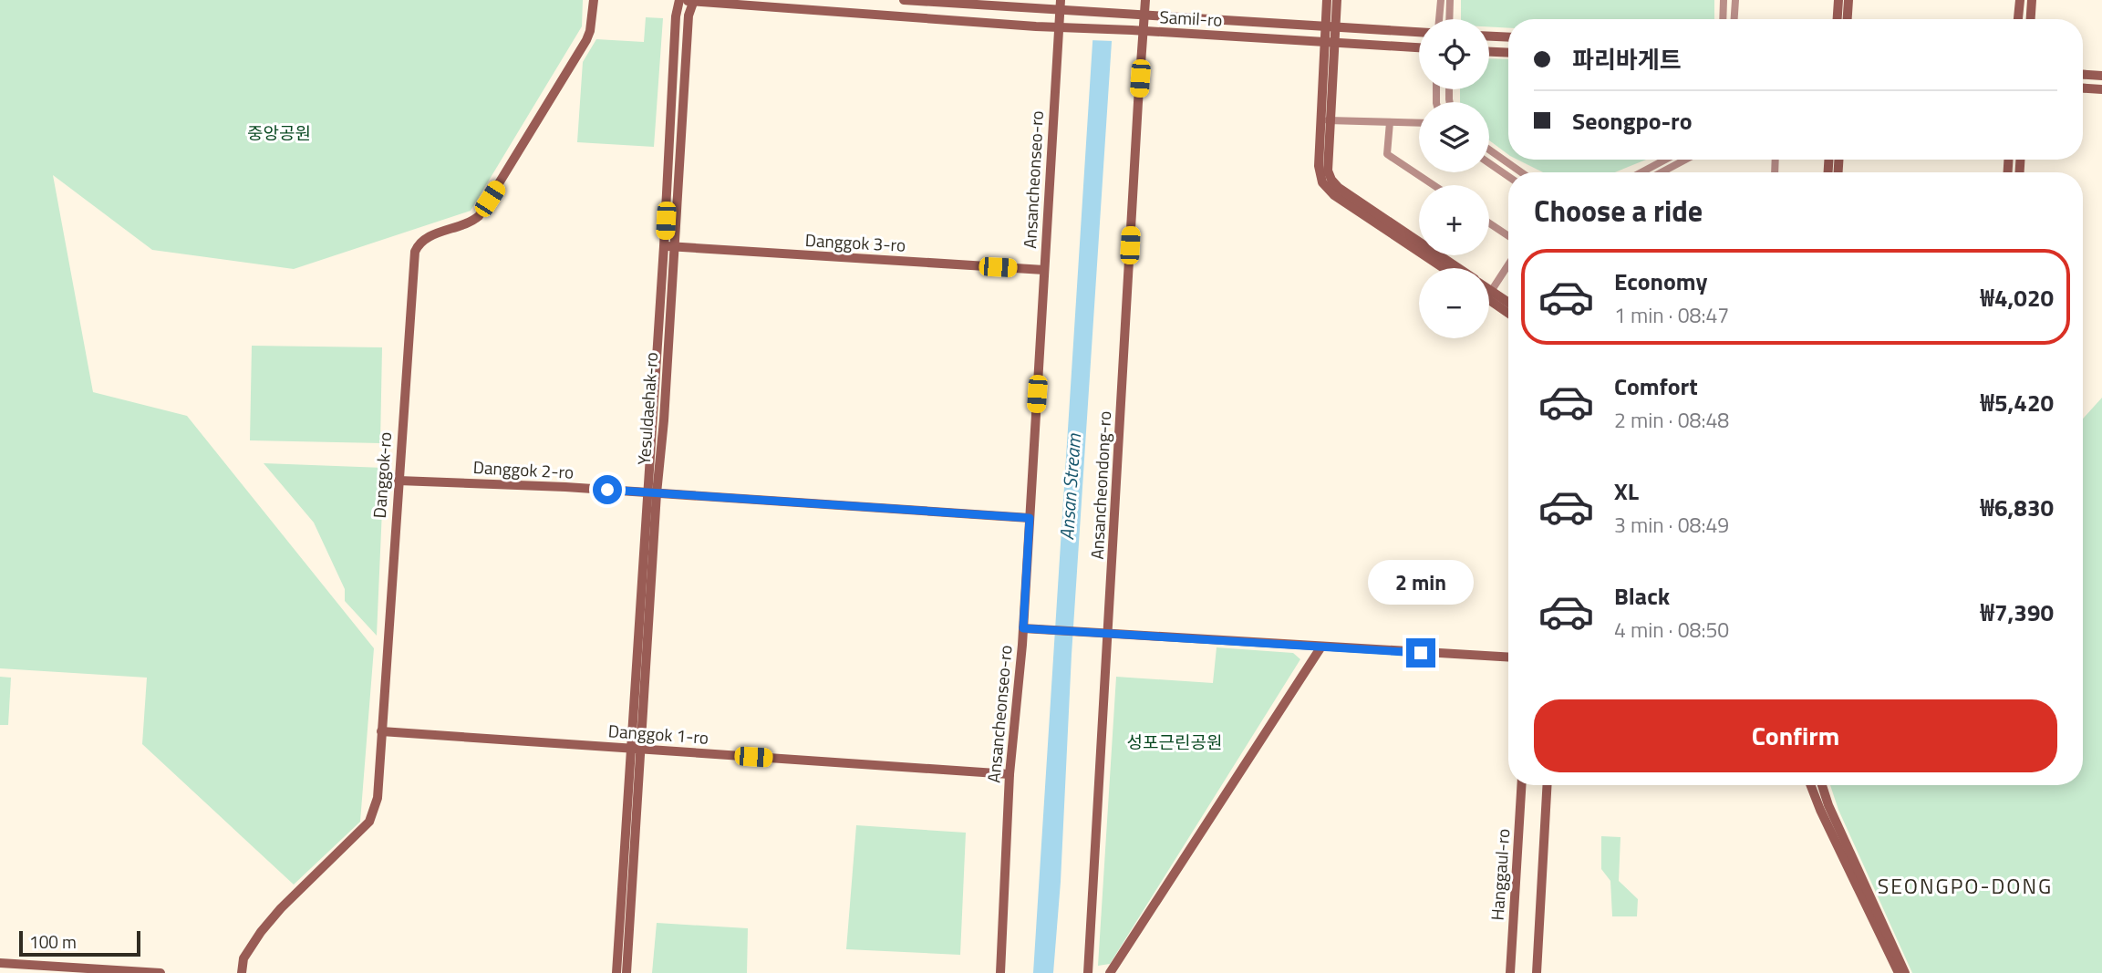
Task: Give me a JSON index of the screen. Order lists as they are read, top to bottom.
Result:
{
  "streets": {
    "street": [
      "Samil-ro",
      "Ansancheonseo-ro",
      "Danggok 3-ro",
      "Yesuldaehak-ro",
      "Danggok 2-ro",
      "Danggok-ro",
      "Ansancheondong-ro",
      "Danggok 1-ro",
      "Hanggaul-ro"
    ]
  },
  "crossings": [
    ["Samil-ro", "Ansancheonseo-ro"],
    ["Samil-ro", "Yesuldaehak-ro"],
    ["Samil-ro", "Ansancheondong-ro"],
    ["Ansancheonseo-ro", "Danggok 3-ro"],
    ["Ansancheonseo-ro", "Danggok 2-ro"],
    ["Ansancheonseo-ro", "Danggok 1-ro"],
    ["Danggok 3-ro", "Yesuldaehak-ro"],
    ["Yesuldaehak-ro", "Danggok 2-ro"],
    ["Yesuldaehak-ro", "Danggok 1-ro"],
    ["Danggok 2-ro", "Danggok-ro"],
    ["Danggok-ro", "Danggok 1-ro"]
  ],
  "districts": ["SEONGPO-DONG"],
  "water": ["Ansan Stream"],
  "parks": ["중앙공원", "성포근린공원"],
  "scale_bar": "100 m",
  "page": {
    "map_buttons": ["+", "−"],
    "banner": ["파리바게트", "Seongpo-ro"],
    "heading": "Choose a ride",
    "list": [
      {
        "name": "Economy",
        "note": "1 min · 08:47",
        "value": "₩4,020"
      },
      {
        "name": "Comfort",
        "note": "2 min · 08:48",
        "value": "₩5,420"
      },
      {
        "name": "XL",
        "note": "3 min · 08:49",
        "value": "₩6,830"
      },
      {
        "name": "Black",
        "note": "4 min · 08:50",
        "value": "₩7,390"
      }
    ],
    "bubble": "2 min",
    "buttons": "Confirm",
    "scale": "100 m"
  }
}
